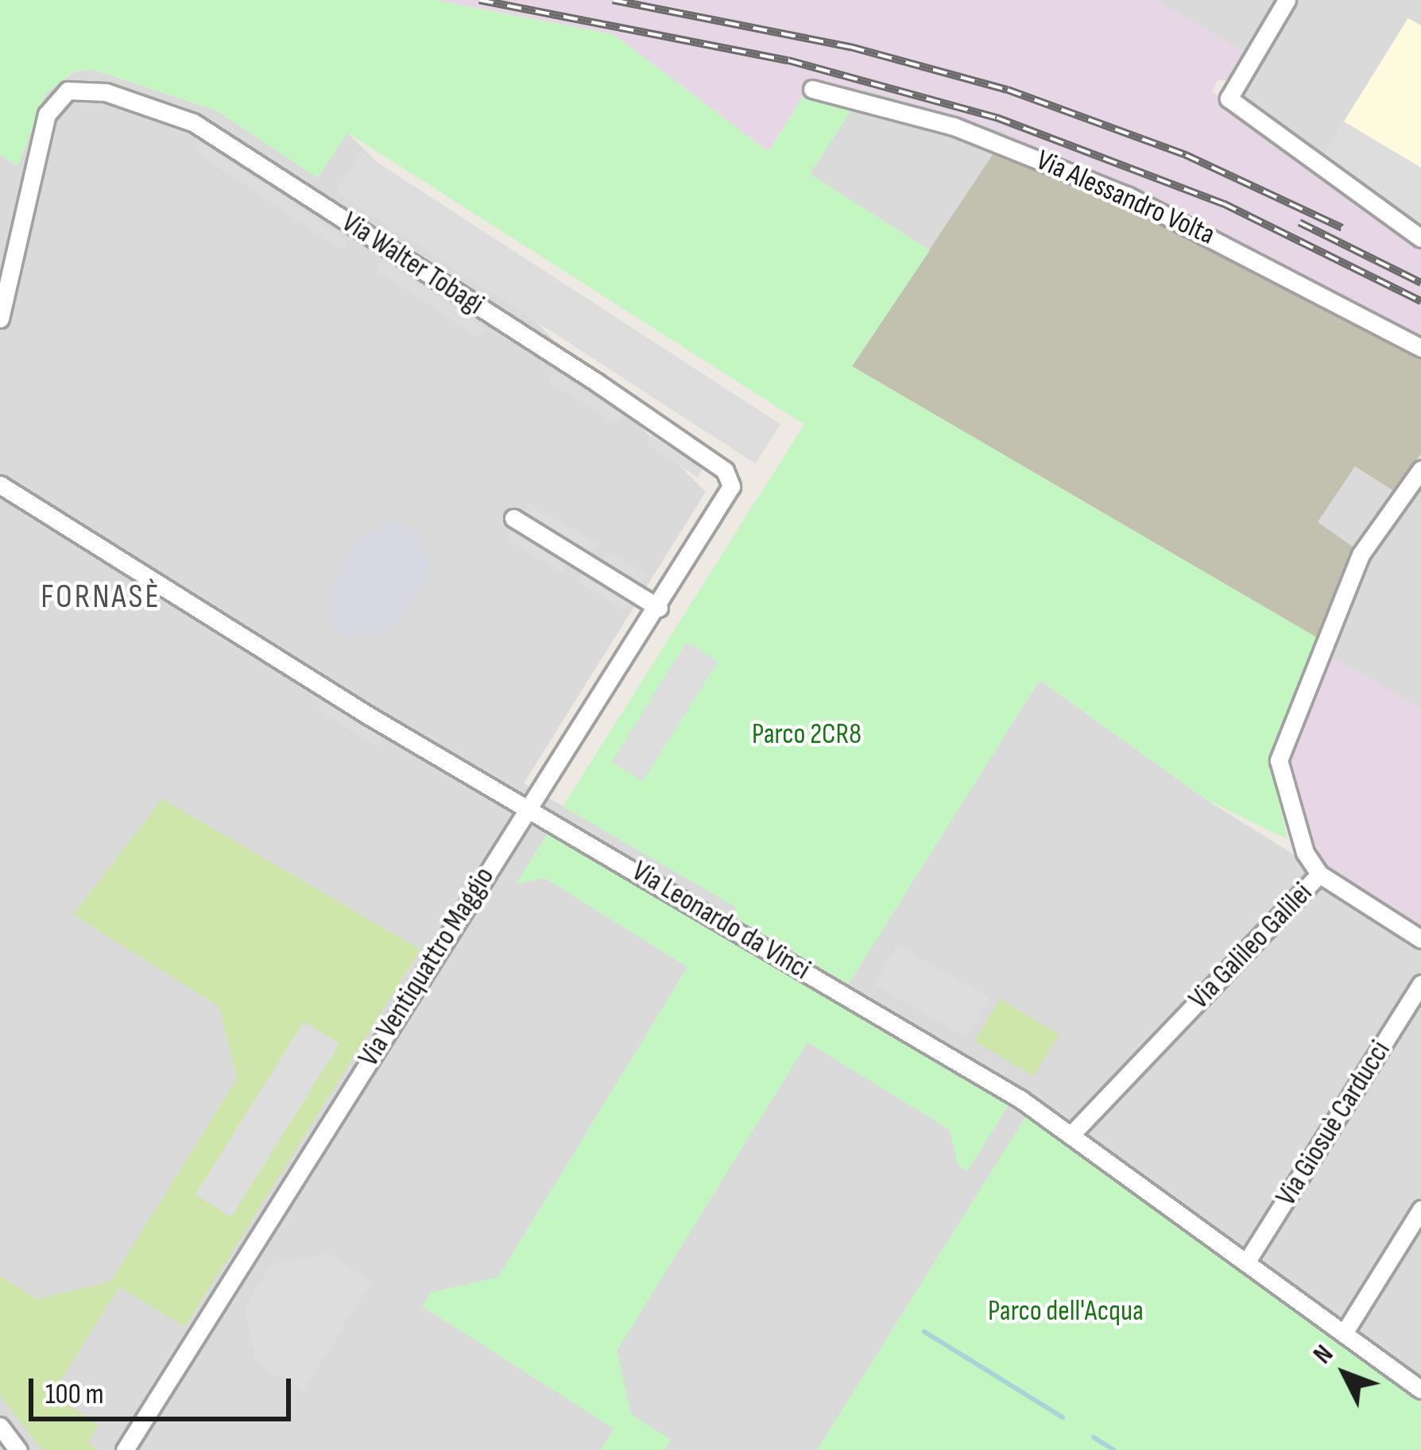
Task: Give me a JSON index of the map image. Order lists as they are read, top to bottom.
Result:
{
  "streets": {
    "street": [
      "Via Alessandro Volta",
      "Via Walter Tobagi",
      "Via Leonardo da Vinci",
      "Via Galileo Galilei",
      "Via Ventiquattro Maggio",
      "Via Giosuè Carducci"
    ]
  },
  "crossings": [
    ["Via Walter Tobagi", "Via Ventiquattro Maggio"],
    ["Via Leonardo da Vinci", "Via Galileo Galilei"],
    ["Via Leonardo da Vinci", "Via Ventiquattro Maggio"],
    ["Via Leonardo da Vinci", "Via Giosuè Carducci"]
  ],
  "districts": ["FORNASÈ"],
  "parks": ["Parco 2CR8", "Parco dell'Acqua"],
  "scale_bar": "100 m",
  "north": "top left"
}
